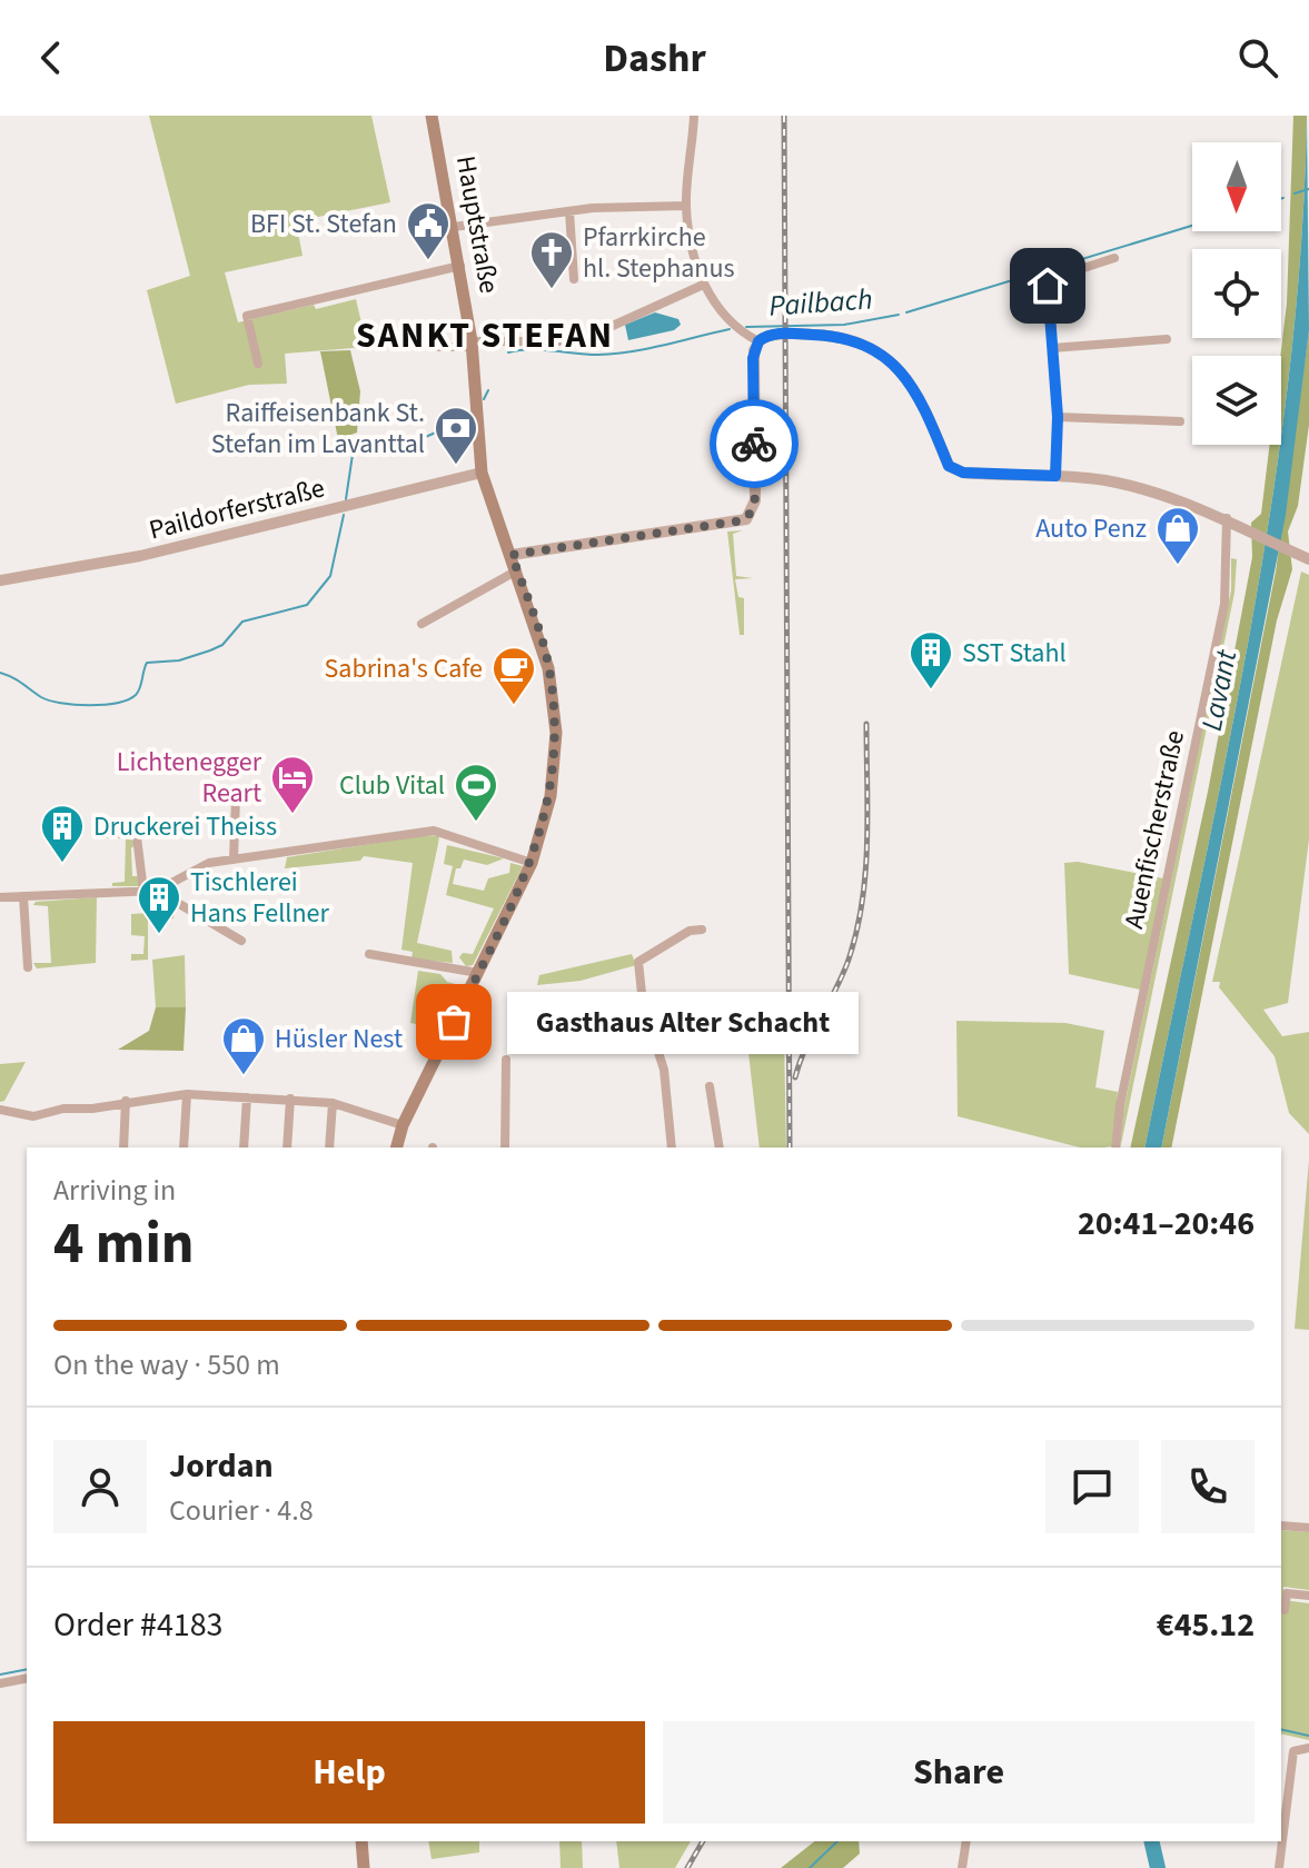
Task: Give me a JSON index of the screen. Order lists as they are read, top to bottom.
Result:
{
  "streets": {
    "main road": ["Hauptstraße"],
    "street": ["Paildorferstraße", "Auenfischerstraße"]
  },
  "crossings": [
    ["Hauptstraße", "Paildorferstraße"]
  ],
  "districts": ["SANKT STEFAN"],
  "water": ["Pailbach", "Lavant"],
  "places": {
    "public building": ["BFI St. Stefan"],
    "church": ["Pfarrkirche hl. Stephanus"],
    "bank": ["Raiffeisenbank St. Stefan im Lavanttal"],
    "shop": ["Auto Penz", "Hüsler Nest"],
    "building": ["SST Stahl", "Druckerei Theiss", "Tischlerei Hans Fellner"],
    "cafe": ["Sabrina's Cafe"],
    "hotel": ["Lichtenegger Reart"],
    "sports": ["Club Vital"],
    "other": ["Gasthaus Alter Schacht"]
  },
  "north": "bottom",
  "page": {
    "header": "Dashr",
    "bubble": "Gasthaus Alter Schacht",
    "heading": ["4 min", "Arriving in", "20:41–20:46"],
    "panel": [
      "Jordan",
      "Courier · 4.8",
      "Order #4183",
      "€45.12"
    ],
    "bar": "On the way · 550 m",
    "buttons": ["Help", "Share"]
  }
}
